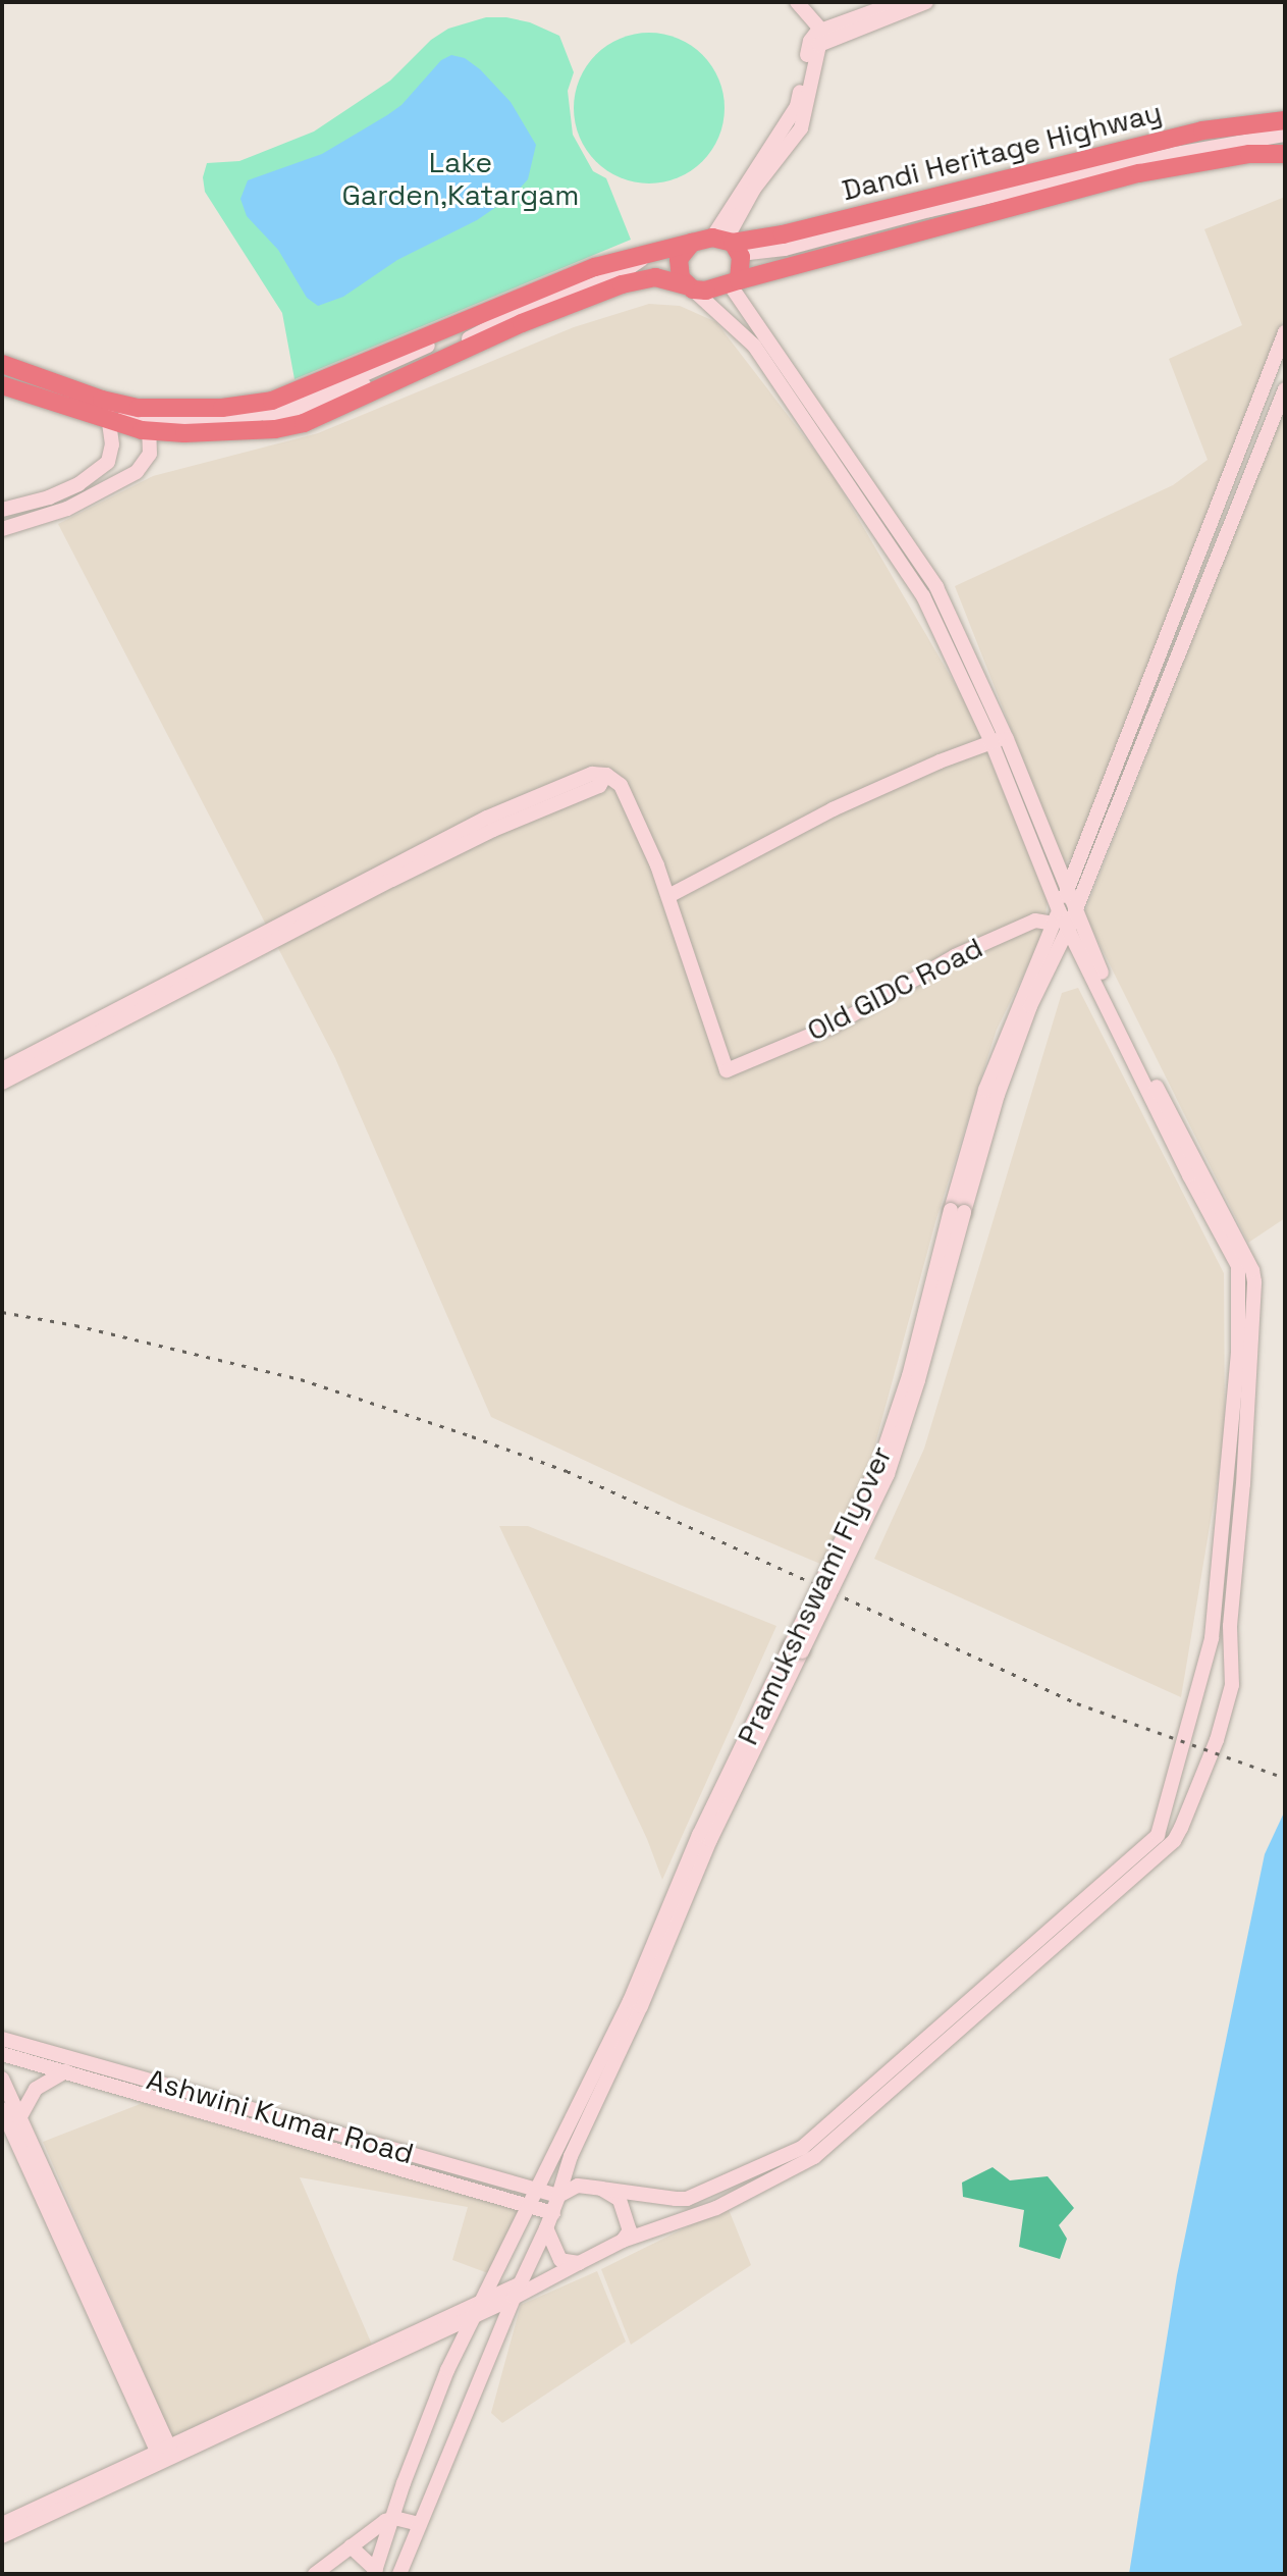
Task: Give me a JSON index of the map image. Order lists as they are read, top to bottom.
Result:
{
  "streets": {
    "highway": ["Dandi Heritage Highway"],
    "street": ["Old GIDC Road", "Pramukshswami Flyover", "Ashwini Kumar Road"]
  },
  "crossings": [
    ["Old GIDC Road", "Pramukshswami Flyover"],
    ["Pramukshswami Flyover", "Ashwini Kumar Road"]
  ],
  "parks": ["Lake Garden,Katargam"]
}
